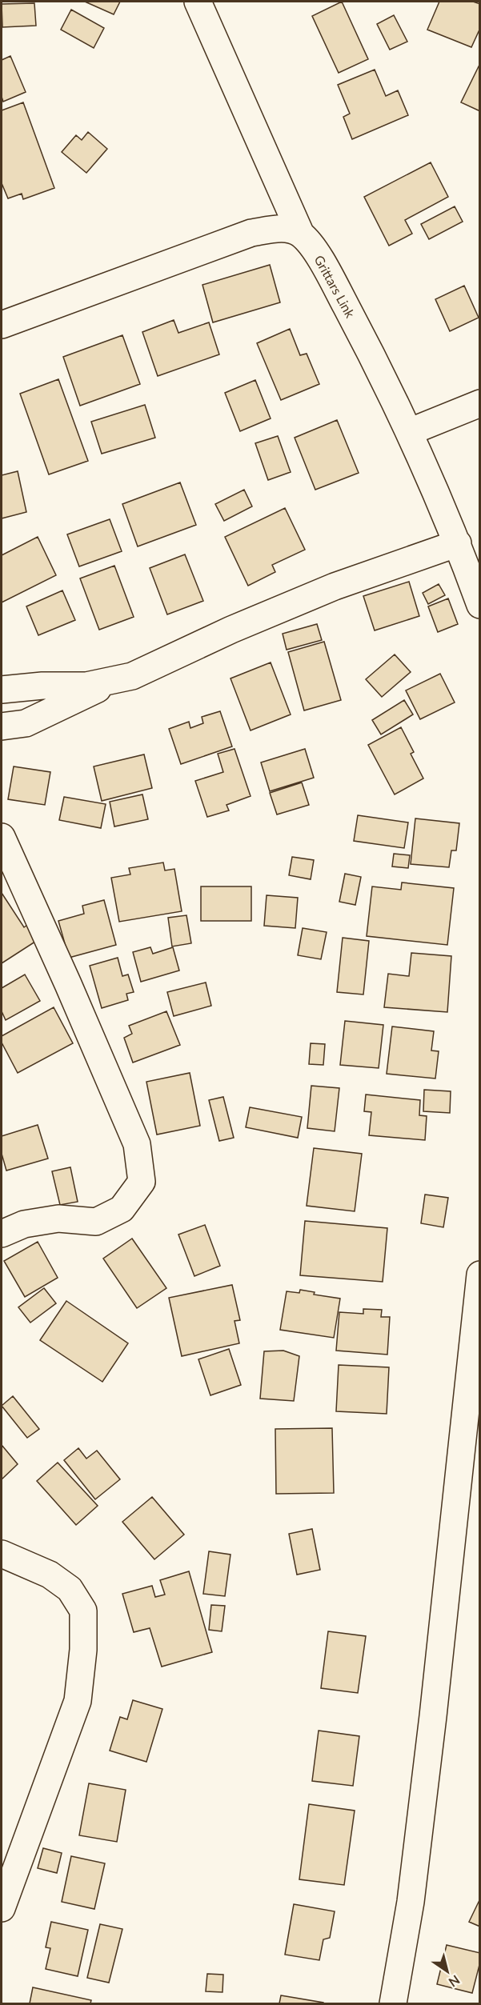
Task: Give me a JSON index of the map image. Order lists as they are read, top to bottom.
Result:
{
  "streets": {
    "street": ["Grittars Link"]
  },
  "north": "bottom right"
}
